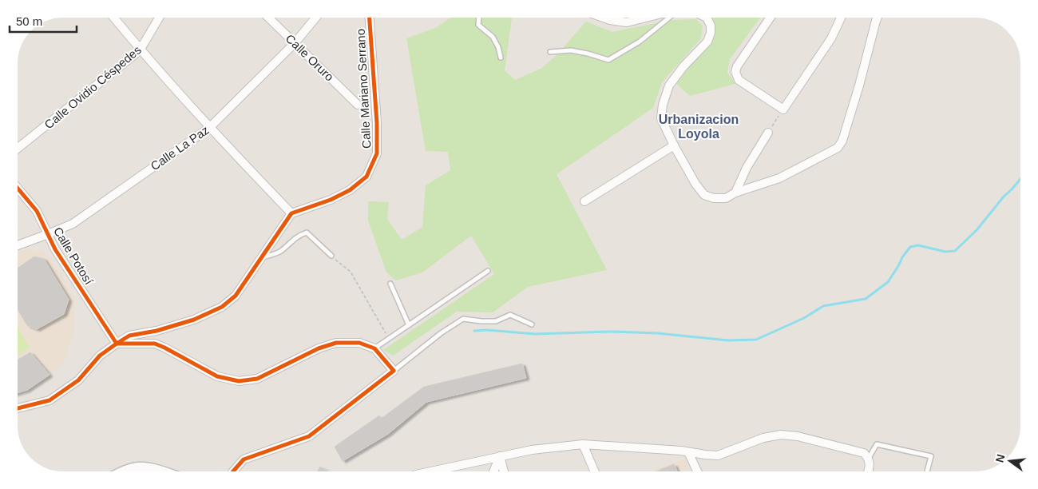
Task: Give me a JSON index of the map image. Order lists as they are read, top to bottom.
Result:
{
  "streets": {
    "street": [
      "Calle Oruro",
      "Calle Ovidio Céspedes",
      "Calle Mariano Serrano",
      "Calle La Paz",
      "Calle Potosí"
    ]
  },
  "crossings": [
    ["Calle Oruro", "Calle La Paz"],
    ["Calle La Paz", "Calle Potosí"]
  ],
  "districts": ["Urbanizacion Loyola"],
  "scale_bar": "50 m",
  "north": "left"
}
